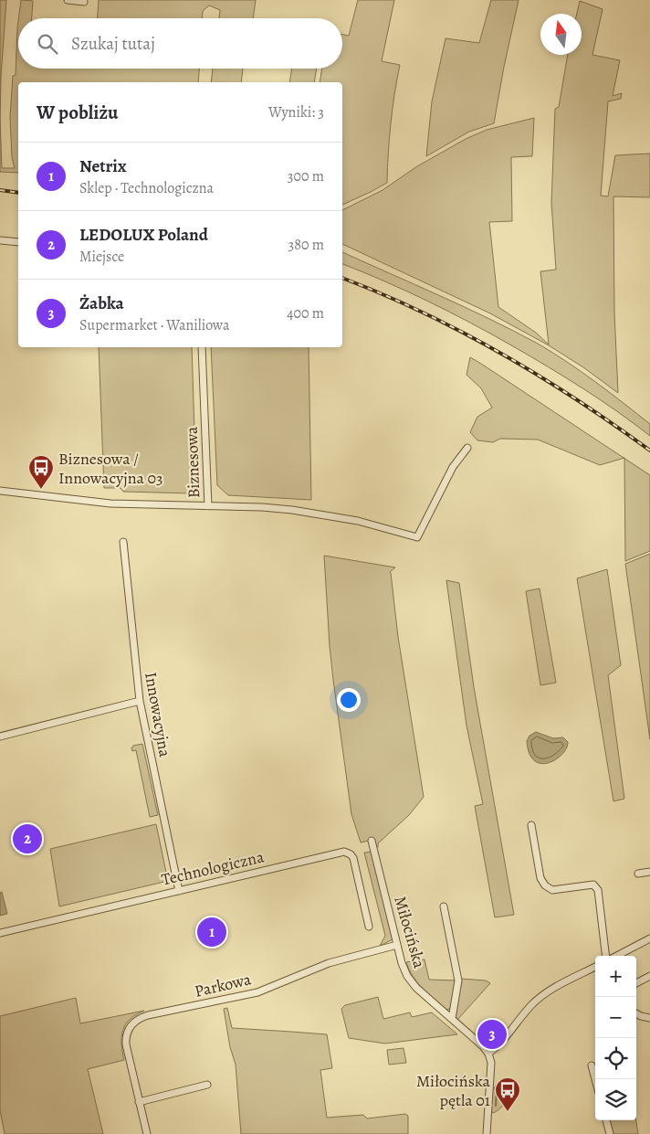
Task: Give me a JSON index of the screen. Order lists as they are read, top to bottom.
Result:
{
  "streets": {
    "street": [
      "Biznesowa",
      "Innowacyjna",
      "Technologiczna",
      "Miłocińska",
      "Parkowa"
    ]
  },
  "crossings": [
    ["Innowacyjna", "Technologiczna"],
    ["Miłocińska", "Parkowa"]
  ],
  "places": {
    "bus stop": ["Biznesowa / Innowacyjna 03", "Miłocińska pętla 01"]
  },
  "north": "top",
  "page": {
    "search": "Szukaj tutaj",
    "heading": ["W pobliżu", "Wyniki: 3"],
    "list": [
      {
        "mark": "1",
        "name": "Netrix",
        "note": "Sklep · Technologiczna",
        "value": "300 m"
      },
      {
        "mark": "2",
        "name": "LEDOLUX Poland",
        "note": "Miejsce",
        "value": "380 m"
      },
      {
        "mark": "3",
        "name": "Żabka",
        "note": "Supermarket · Waniliowa",
        "value": "400 m"
      }
    ],
    "pins": ["2", "1", "3"],
    "map_buttons": ["+", "−"]
  }
}
